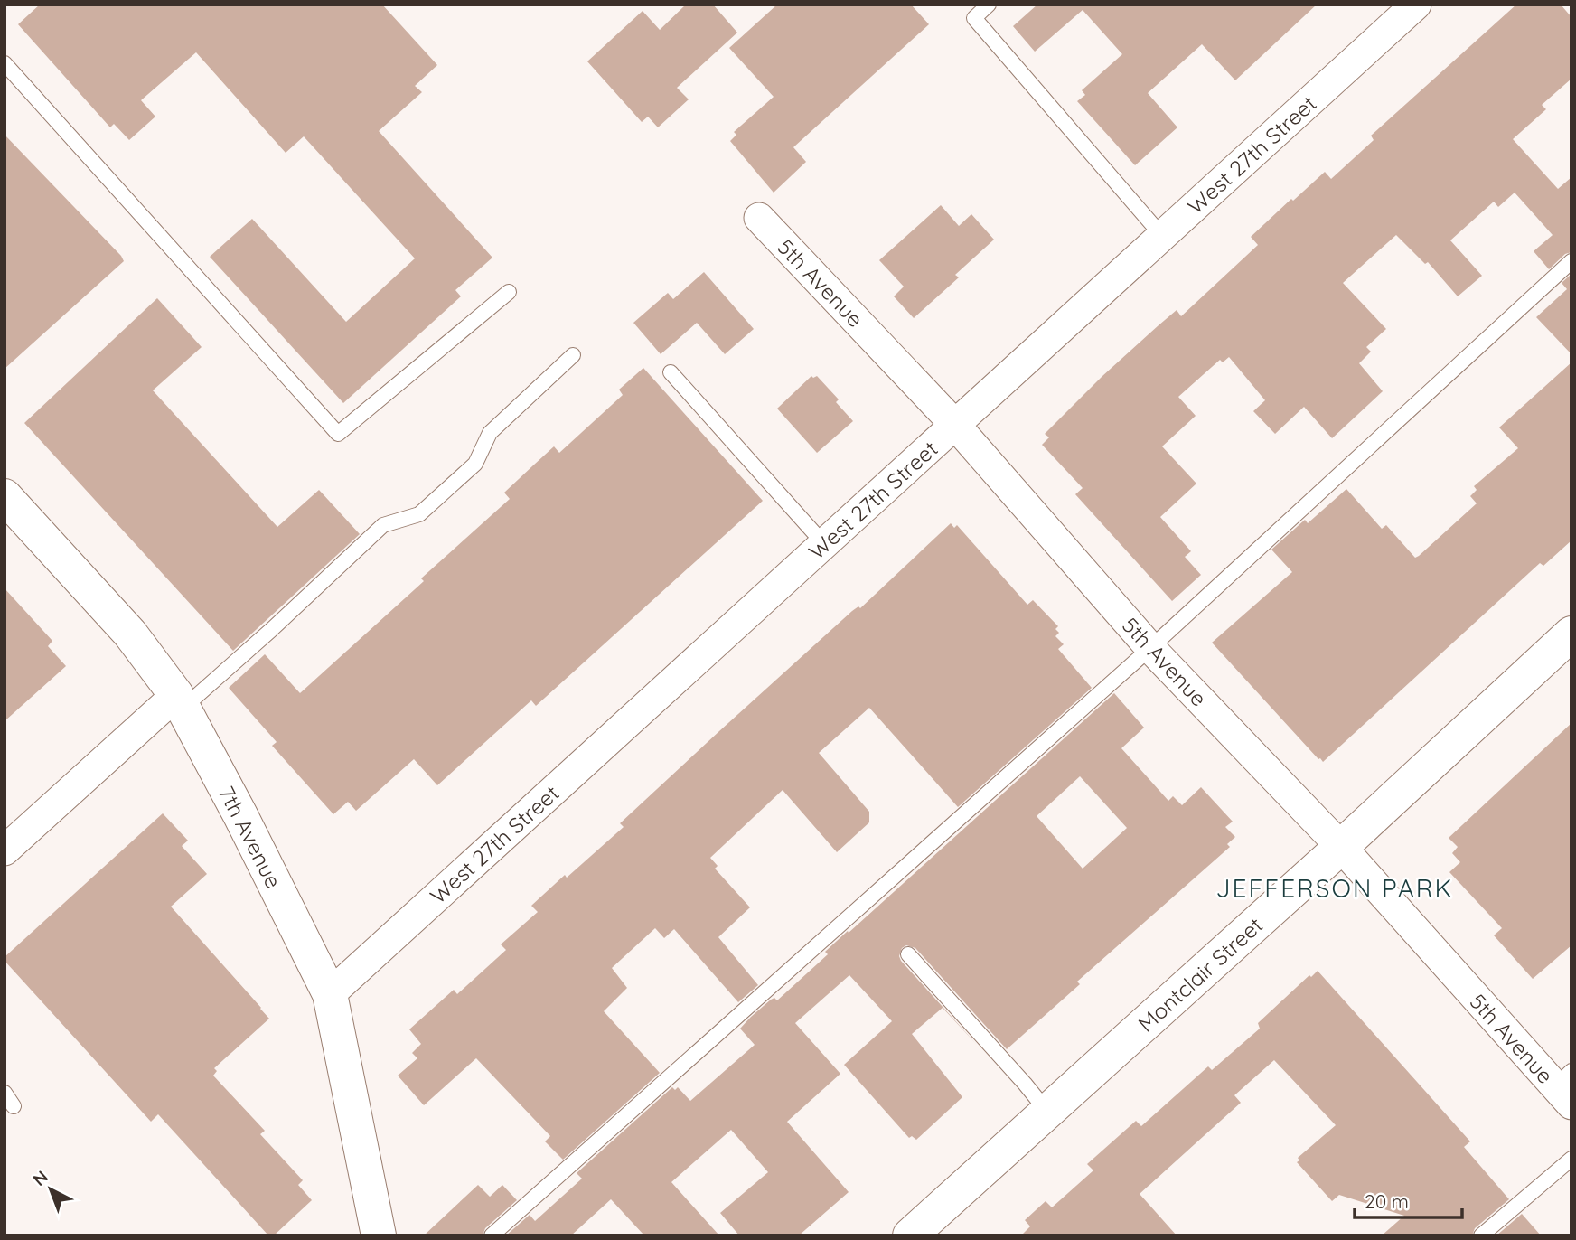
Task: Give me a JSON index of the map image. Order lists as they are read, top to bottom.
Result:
{
  "streets": {
    "street": [
      "West 27th Street",
      "5th Avenue",
      "7th Avenue",
      "Montclair Street"
    ]
  },
  "crossings": [
    ["West 27th Street", "5th Avenue"],
    ["West 27th Street", "7th Avenue"],
    ["5th Avenue", "Montclair Street"]
  ],
  "districts": ["JEFFERSON PARK"],
  "scale_bar": "20 m",
  "north": "top left"
}
